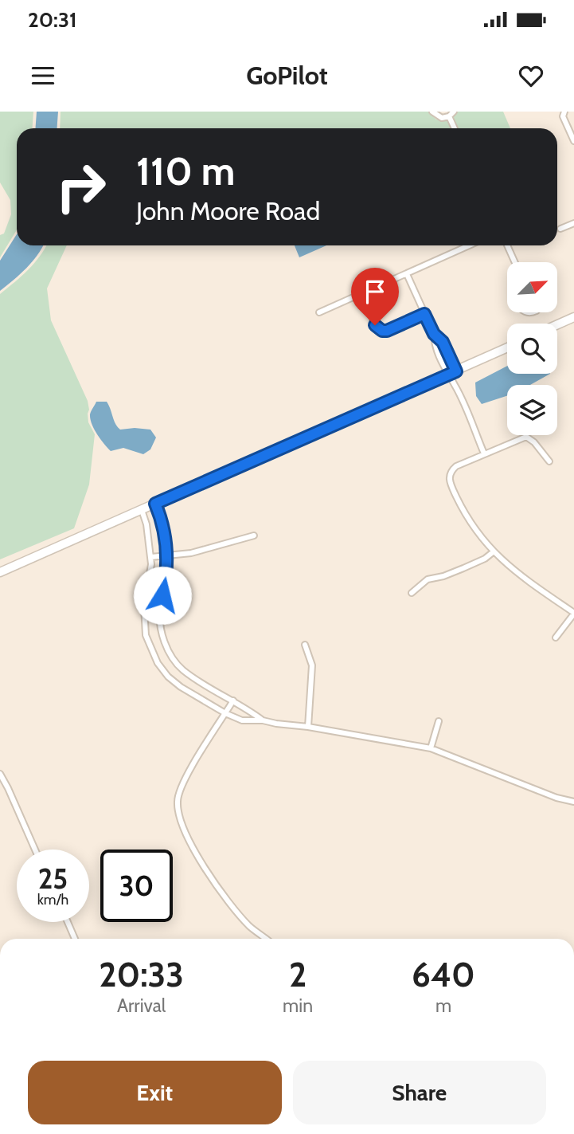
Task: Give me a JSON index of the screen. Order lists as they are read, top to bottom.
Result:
{
  "north": "top right",
  "page": {
    "status": "20:31",
    "header": "GoPilot",
    "turn": ["110 m", "John Moore Road"],
    "speed": "25 km/h",
    "limit": "30",
    "eta": [
      "20:33",
      "Arrival",
      "2",
      "min",
      "640",
      "m"
    ],
    "buttons": ["Exit", "Share"]
  }
}
